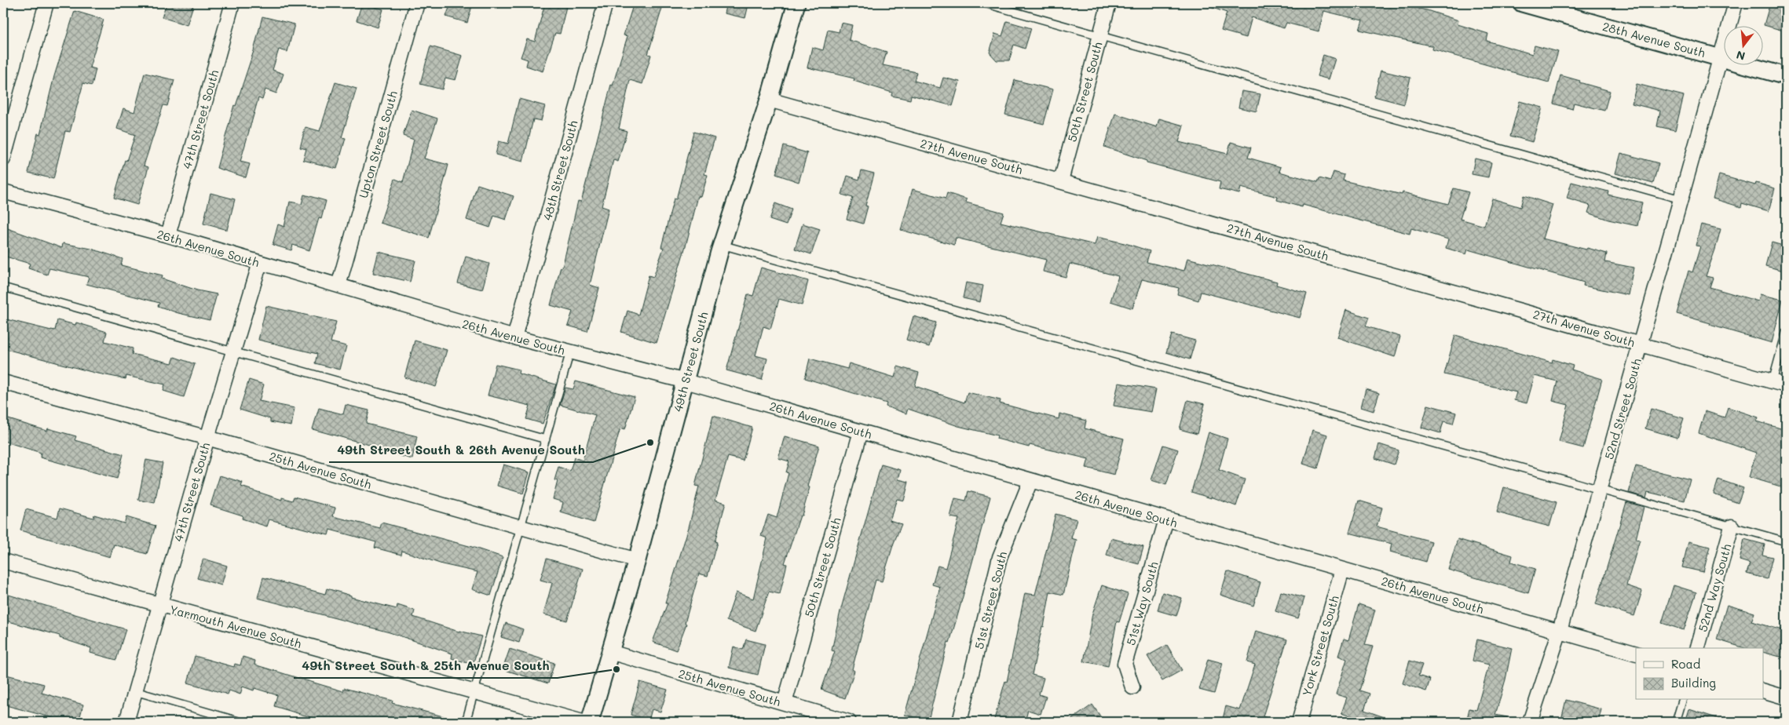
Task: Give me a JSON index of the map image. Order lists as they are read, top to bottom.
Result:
{
  "streets": {
    "street": [
      "28th Avenue South",
      "50th Street South",
      "47th Street South",
      "Upton Street South",
      "27th Avenue South",
      "48th Street South",
      "26th Avenue South",
      "49th Street South",
      "52nd Street South",
      "25th Avenue South",
      "52nd Way South",
      "51st Street South",
      "51st Way South",
      "Yarmouth Avenue South",
      "York Street South"
    ]
  },
  "crossings": [
    ["28th Avenue South", "52nd Street South"],
    ["50th Street South", "27th Avenue South"],
    ["50th Street South", "26th Avenue South"],
    ["50th Street South", "25th Avenue South"],
    ["47th Street South", "26th Avenue South"],
    ["47th Street South", "25th Avenue South"],
    ["47th Street South", "Yarmouth Avenue South"],
    ["Upton Street South", "26th Avenue South"],
    ["27th Avenue South", "49th Street South"],
    ["27th Avenue South", "52nd Street South"],
    ["48th Street South", "26th Avenue South"],
    ["26th Avenue South", "49th Street South"],
    ["26th Avenue South", "52nd Street South"],
    ["26th Avenue South", "51st Street South"],
    ["26th Avenue South", "51st Way South"],
    ["26th Avenue South", "York Street South"],
    ["49th Street South", "25th Avenue South"]
  ],
  "places": ["49th Street South & 26th Avenue South", "49th Street South & 25th Avenue South"],
  "legend": ["Road", "Building"],
  "north": "bottom"
}
